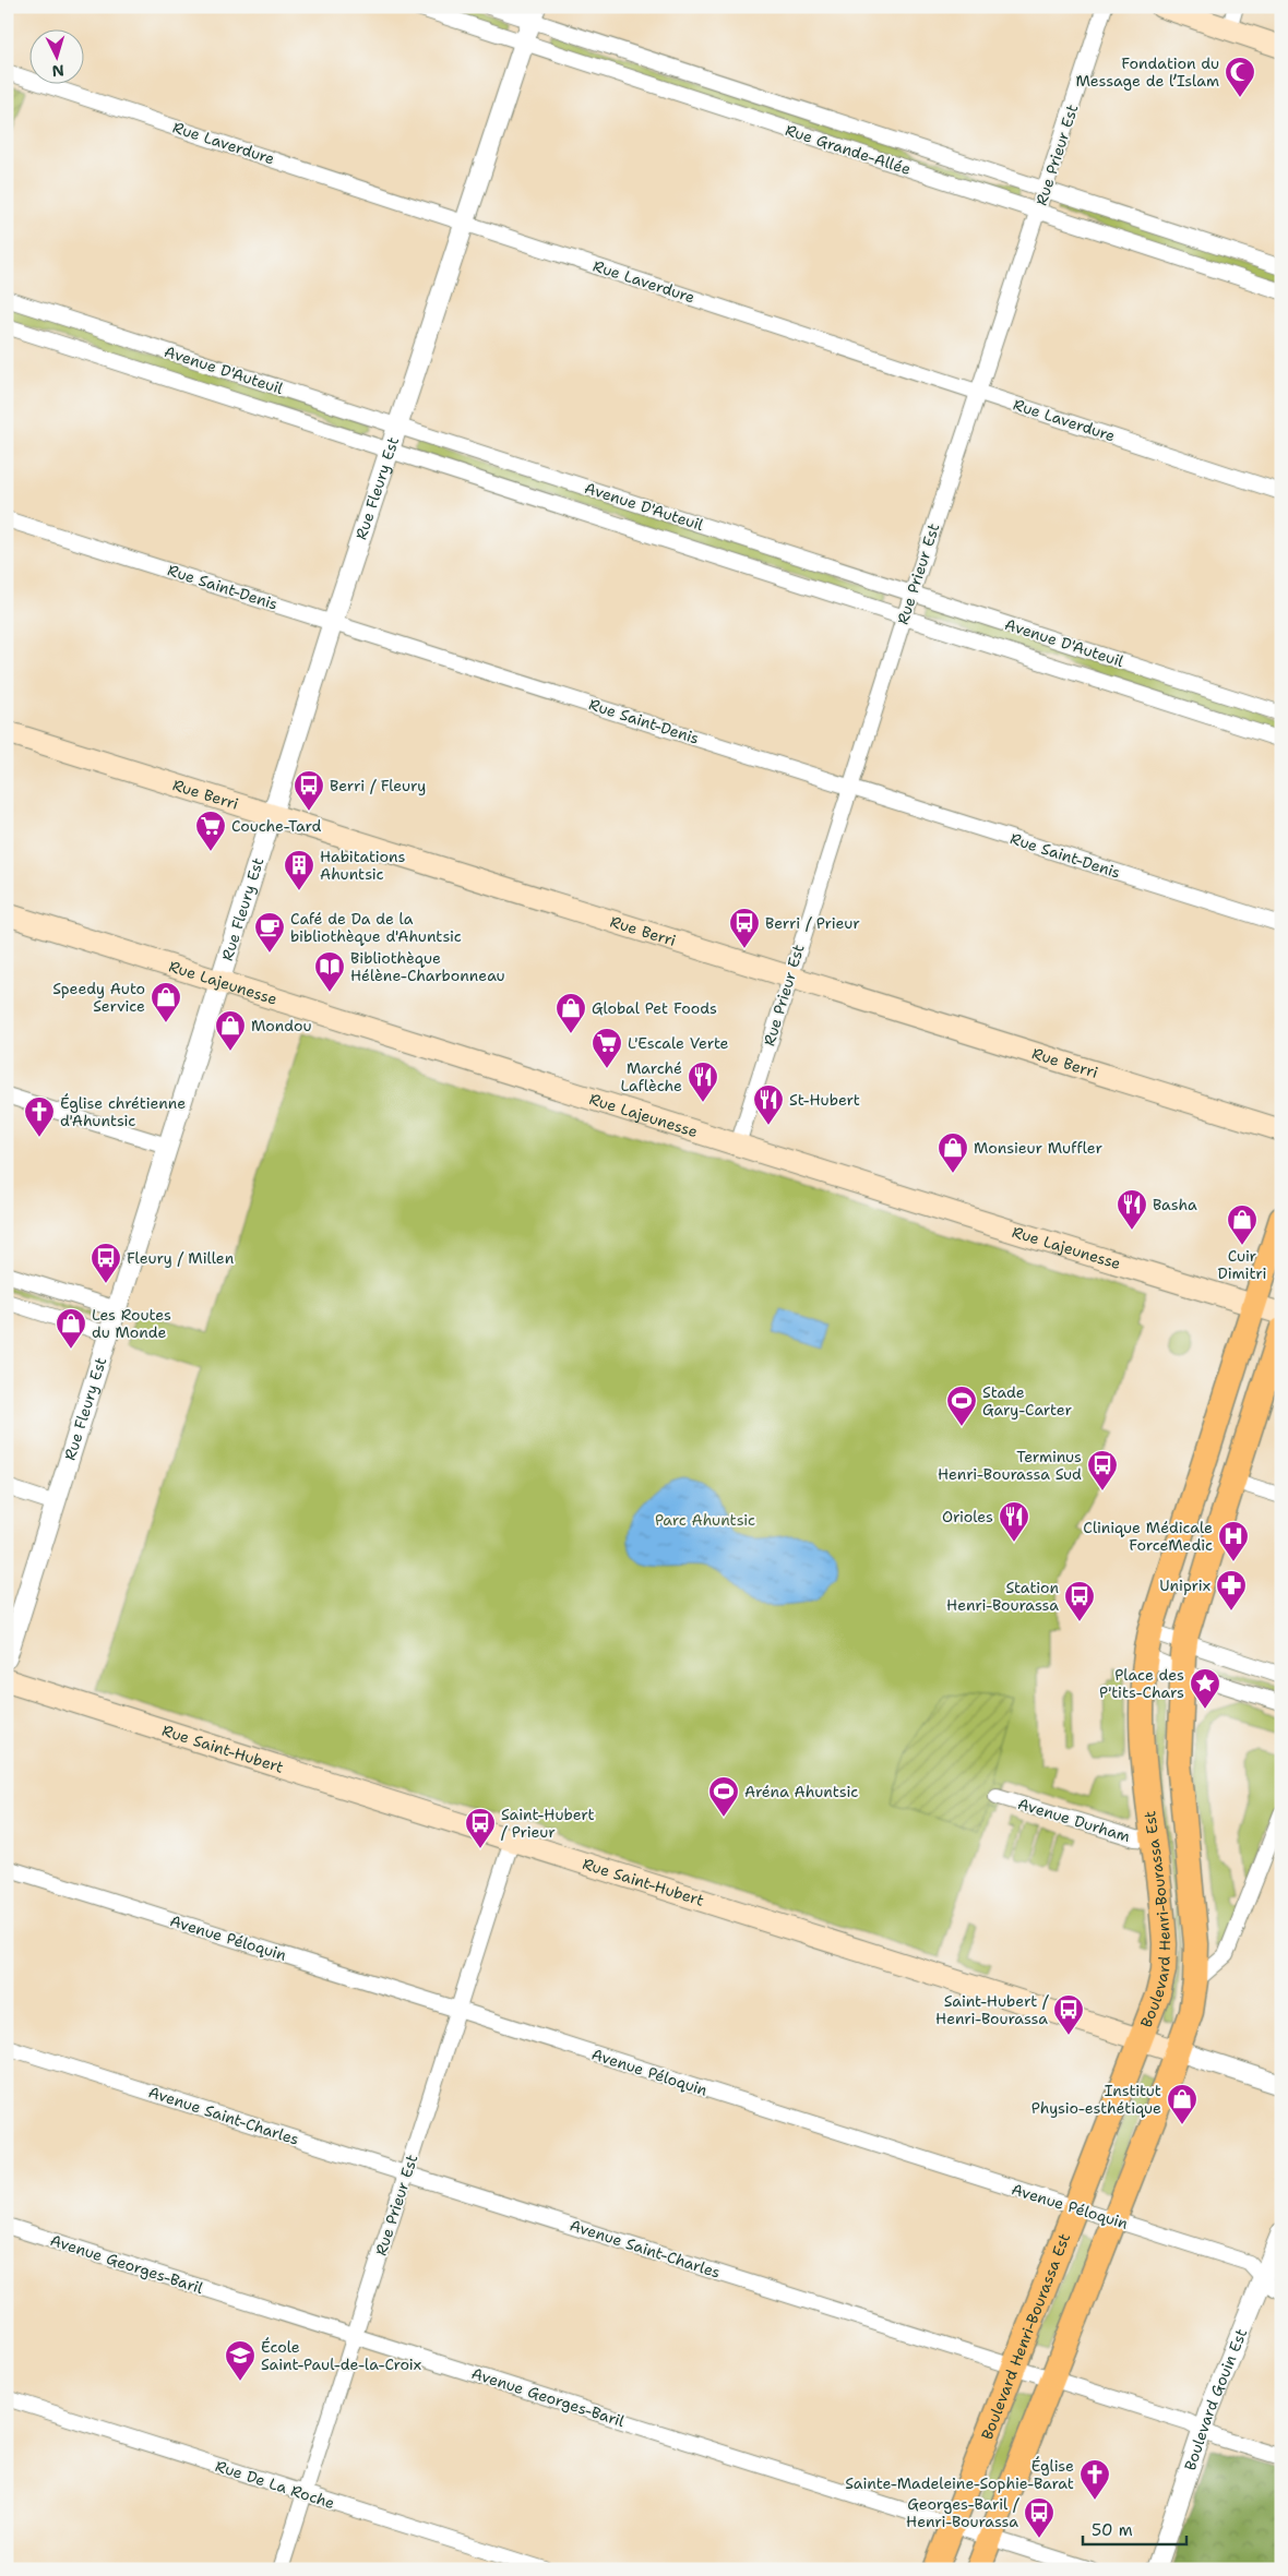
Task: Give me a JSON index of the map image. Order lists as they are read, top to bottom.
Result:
{
  "streets": {
    "main road": [
      "Rue Berri",
      "Rue Lajeunesse",
      "Rue Saint-Hubert",
      "Boulevard Henri-Bourassa Est"
    ],
    "street": [
      "Rue Laverdure",
      "Rue Grande-Allée",
      "Rue Prieur Est",
      "Avenue D'Auteuil",
      "Rue Fleury Est",
      "Rue Saint-Denis",
      "Avenue Durham",
      "Avenue Péloquin",
      "Avenue Saint-Charles",
      "Avenue Georges-Baril",
      "Boulevard Gouin Est",
      "Rue De La Roche"
    ]
  },
  "crossings": [
    ["Rue Laverdure", "Rue Prieur Est"],
    ["Rue Laverdure", "Rue Fleury Est"],
    ["Rue Grande-Allée", "Rue Prieur Est"],
    ["Rue Grande-Allée", "Rue Fleury Est"],
    ["Rue Prieur Est", "Avenue D'Auteuil"],
    ["Rue Prieur Est", "Rue Saint-Denis"],
    ["Rue Prieur Est", "Rue Berri"],
    ["Rue Prieur Est", "Rue Lajeunesse"],
    ["Rue Prieur Est", "Rue Saint-Hubert"],
    ["Rue Prieur Est", "Avenue Péloquin"],
    ["Rue Prieur Est", "Avenue Saint-Charles"],
    ["Rue Prieur Est", "Avenue Georges-Baril"],
    ["Rue Prieur Est", "Rue De La Roche"],
    ["Avenue D'Auteuil", "Rue Fleury Est"],
    ["Rue Fleury Est", "Rue Saint-Denis"],
    ["Rue Fleury Est", "Rue Berri"],
    ["Rue Fleury Est", "Rue Lajeunesse"],
    ["Rue Lajeunesse", "Boulevard Henri-Bourassa Est"],
    ["Rue Saint-Hubert", "Boulevard Henri-Bourassa Est"],
    ["Avenue Durham", "Boulevard Henri-Bourassa Est"],
    ["Boulevard Henri-Bourassa Est", "Avenue Péloquin"],
    ["Boulevard Henri-Bourassa Est", "Avenue Saint-Charles"],
    ["Boulevard Henri-Bourassa Est", "Avenue Georges-Baril"],
    ["Avenue Péloquin", "Boulevard Gouin Est"],
    ["Avenue Saint-Charles", "Boulevard Gouin Est"]
  ],
  "parks": ["Parc Ahuntsic"],
  "places": {
    "mosque": ["Fondation du Message de l’Islam"],
    "bus stop": [
      "Berri / Fleury",
      "Berri / Prieur",
      "Fleury / Millen",
      "Terminus Henri-Bourassa Sud",
      "Station Henri-Bourassa",
      "Saint-Hubert / Prieur",
      "Saint-Hubert / Henri-Bourassa",
      "Georges-Baril / Henri-Bourassa"
    ],
    "supermarket": ["Couche-Tard", "L'Escale Verte"],
    "building": ["Habitations Ahuntsic"],
    "cafe": ["Café de Da de la bibliothèque d'Ahuntsic"],
    "library": ["Bibliothèque Hélène-Charbonneau"],
    "shop": [
      "Speedy Auto Service",
      "Global Pet Foods",
      "Mondou",
      "Monsieur Muffler",
      "Cuir Dimitri",
      "Les Routes du Monde",
      "Institut Physio-esthétique"
    ],
    "restaurant": [
      "Marché Laflèche",
      "St-Hubert",
      "Basha",
      "Orioles"
    ],
    "church": ["Église chrétienne d'Ahuntsic", "Église Sainte-Madeleine-Sophie-Barat"],
    "sports": ["Stade Gary-Carter", "Aréna Ahuntsic"],
    "hospital": ["Clinique Médicale ForceMedic"],
    "pharmacy": ["Uniprix"],
    "place": ["Place des P'tits-Chars"],
    "school or university": ["École Saint-Paul-de-la-Croix"]
  },
  "scale_bar": "50 m",
  "north": "bottom"
}
